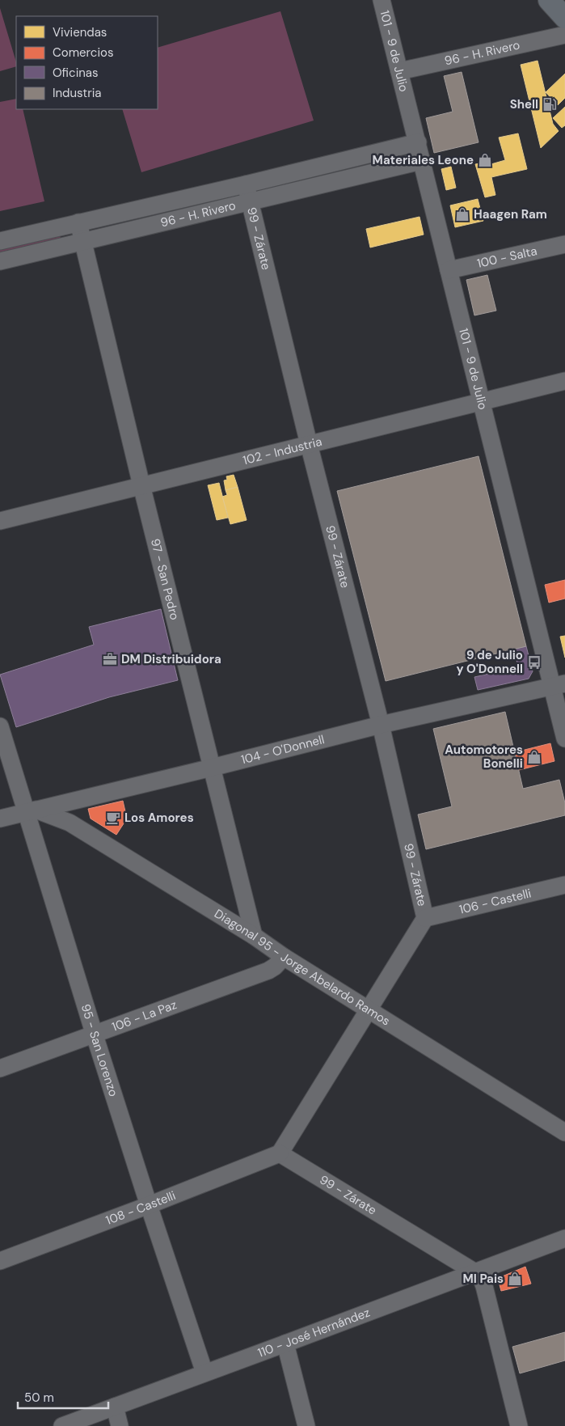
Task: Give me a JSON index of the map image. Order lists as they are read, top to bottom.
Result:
{
  "streets": {
    "street": [
      "101 - 9 de Julio",
      "96 - H. Rivero",
      "99 - Zárate",
      "100 - Salta",
      "102 - Industria",
      "97 - San Pedro",
      "104 - O'Donnell",
      "106 - Castelli",
      "Diagonal 95 - Jorge Abelardo Ramos",
      "106 - La Paz",
      "95 - San Lorenzo",
      "108 - Castelli",
      "110 - José Hernández"
    ]
  },
  "crossings": [
    ["101 - 9 de Julio", "96 - H. Rivero"],
    ["101 - 9 de Julio", "100 - Salta"],
    ["101 - 9 de Julio", "102 - Industria"],
    ["101 - 9 de Julio", "104 - O'Donnell"],
    ["96 - H. Rivero", "99 - Zárate"],
    ["96 - H. Rivero", "97 - San Pedro"],
    ["99 - Zárate", "102 - Industria"],
    ["99 - Zárate", "104 - O'Donnell"],
    ["99 - Zárate", "106 - Castelli"],
    ["99 - Zárate", "Diagonal 95 - Jorge Abelardo Ramos"],
    ["99 - Zárate", "108 - Castelli"],
    ["99 - Zárate", "110 - José Hernández"],
    ["102 - Industria", "97 - San Pedro"],
    ["97 - San Pedro", "104 - O'Donnell"],
    ["97 - San Pedro", "Diagonal 95 - Jorge Abelardo Ramos"],
    ["104 - O'Donnell", "Diagonal 95 - Jorge Abelardo Ramos"],
    ["104 - O'Donnell", "95 - San Lorenzo"],
    ["Diagonal 95 - Jorge Abelardo Ramos", "106 - La Paz"],
    ["Diagonal 95 - Jorge Abelardo Ramos", "95 - San Lorenzo"],
    ["106 - La Paz", "95 - San Lorenzo"],
    ["95 - San Lorenzo", "108 - Castelli"],
    ["95 - San Lorenzo", "110 - José Hernández"]
  ],
  "places": {
    "fuel station": ["Shell"],
    "shop": [
      "Materiales Leone",
      "Haagen Ram",
      "Automotores Bonelli",
      "MI Pais"
    ],
    "office": ["DM Distribuidora"],
    "bus stop": ["9 de Julio y O'Donnell"],
    "cafe": ["Los Amores"]
  },
  "legend": [
    "Viviendas",
    "Comercios",
    "Oficinas",
    "Industria"
  ],
  "scale_bar": "50 m"
}
